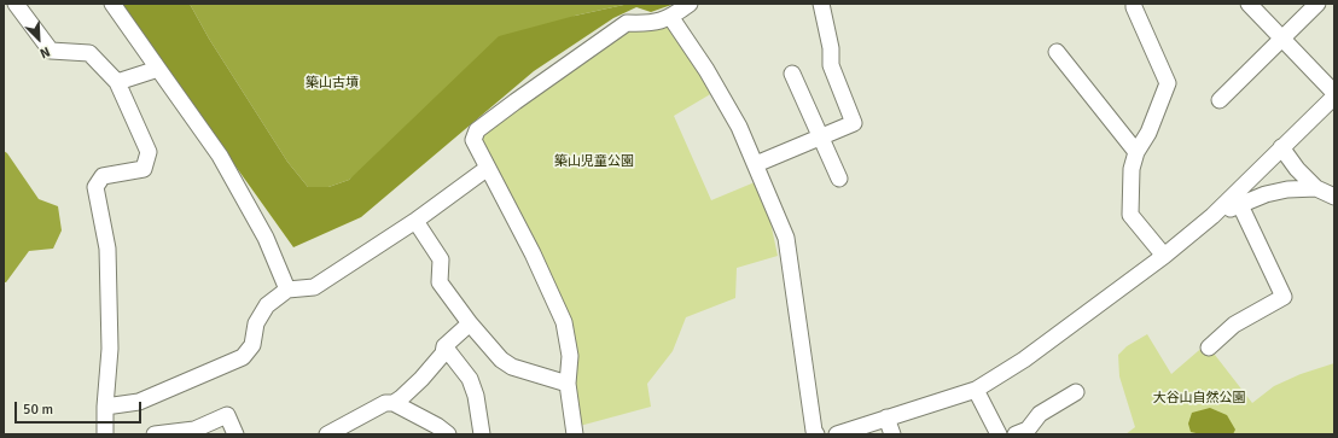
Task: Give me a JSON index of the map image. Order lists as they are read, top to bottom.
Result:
{
  "parks": ["築山古墳", "築山児童公園", "大谷山自然公園"],
  "scale_bar": "50 m",
  "north": "bottom right"
}
